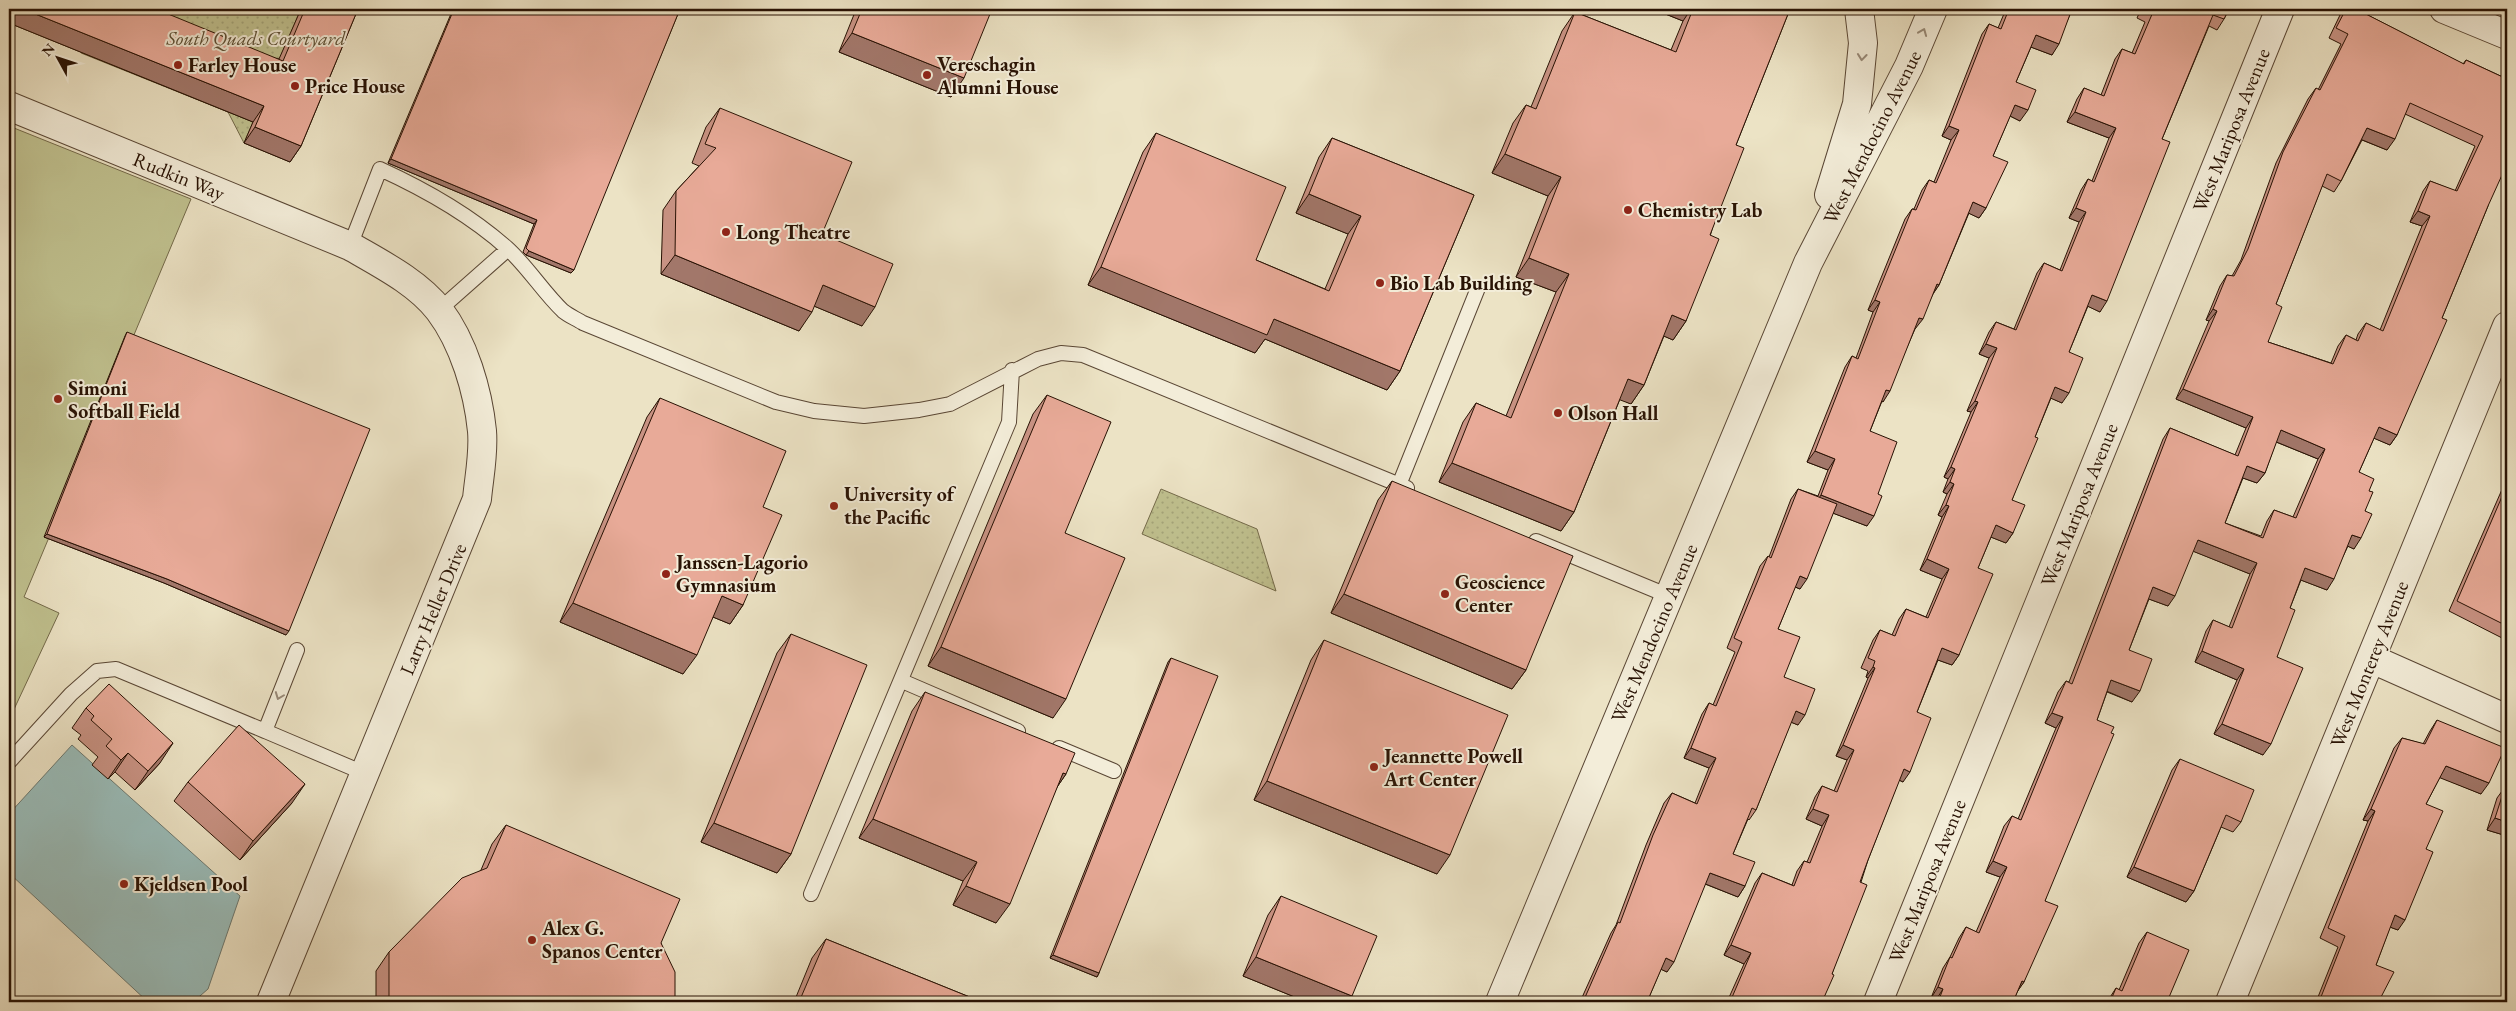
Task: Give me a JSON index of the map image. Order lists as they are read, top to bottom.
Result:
{
  "streets": {
    "street": [
      "West Mariposa Avenue",
      "West Mendocino Avenue",
      "Rudkin Way",
      "Larry Heller Drive",
      "West Monterey Avenue"
    ]
  },
  "crossings": [
    ["Rudkin Way", "Larry Heller Drive"]
  ],
  "parks": ["South Quads Courtyard"],
  "places": [
    "Farley House",
    "Vereschagin Alumni House",
    "Price House",
    "Chemistry Lab",
    "Long Theatre",
    "Bio Lab Building",
    "Simoni Softball Field",
    "Olson Hall",
    "University of the Pacific",
    "Janssen-Lagorio Gymnasium",
    "Geoscience Center",
    "Jeannette Powell Art Center",
    "Kjeldsen Pool",
    "Alex G. Spanos Center"
  ],
  "north": "top left"
}
